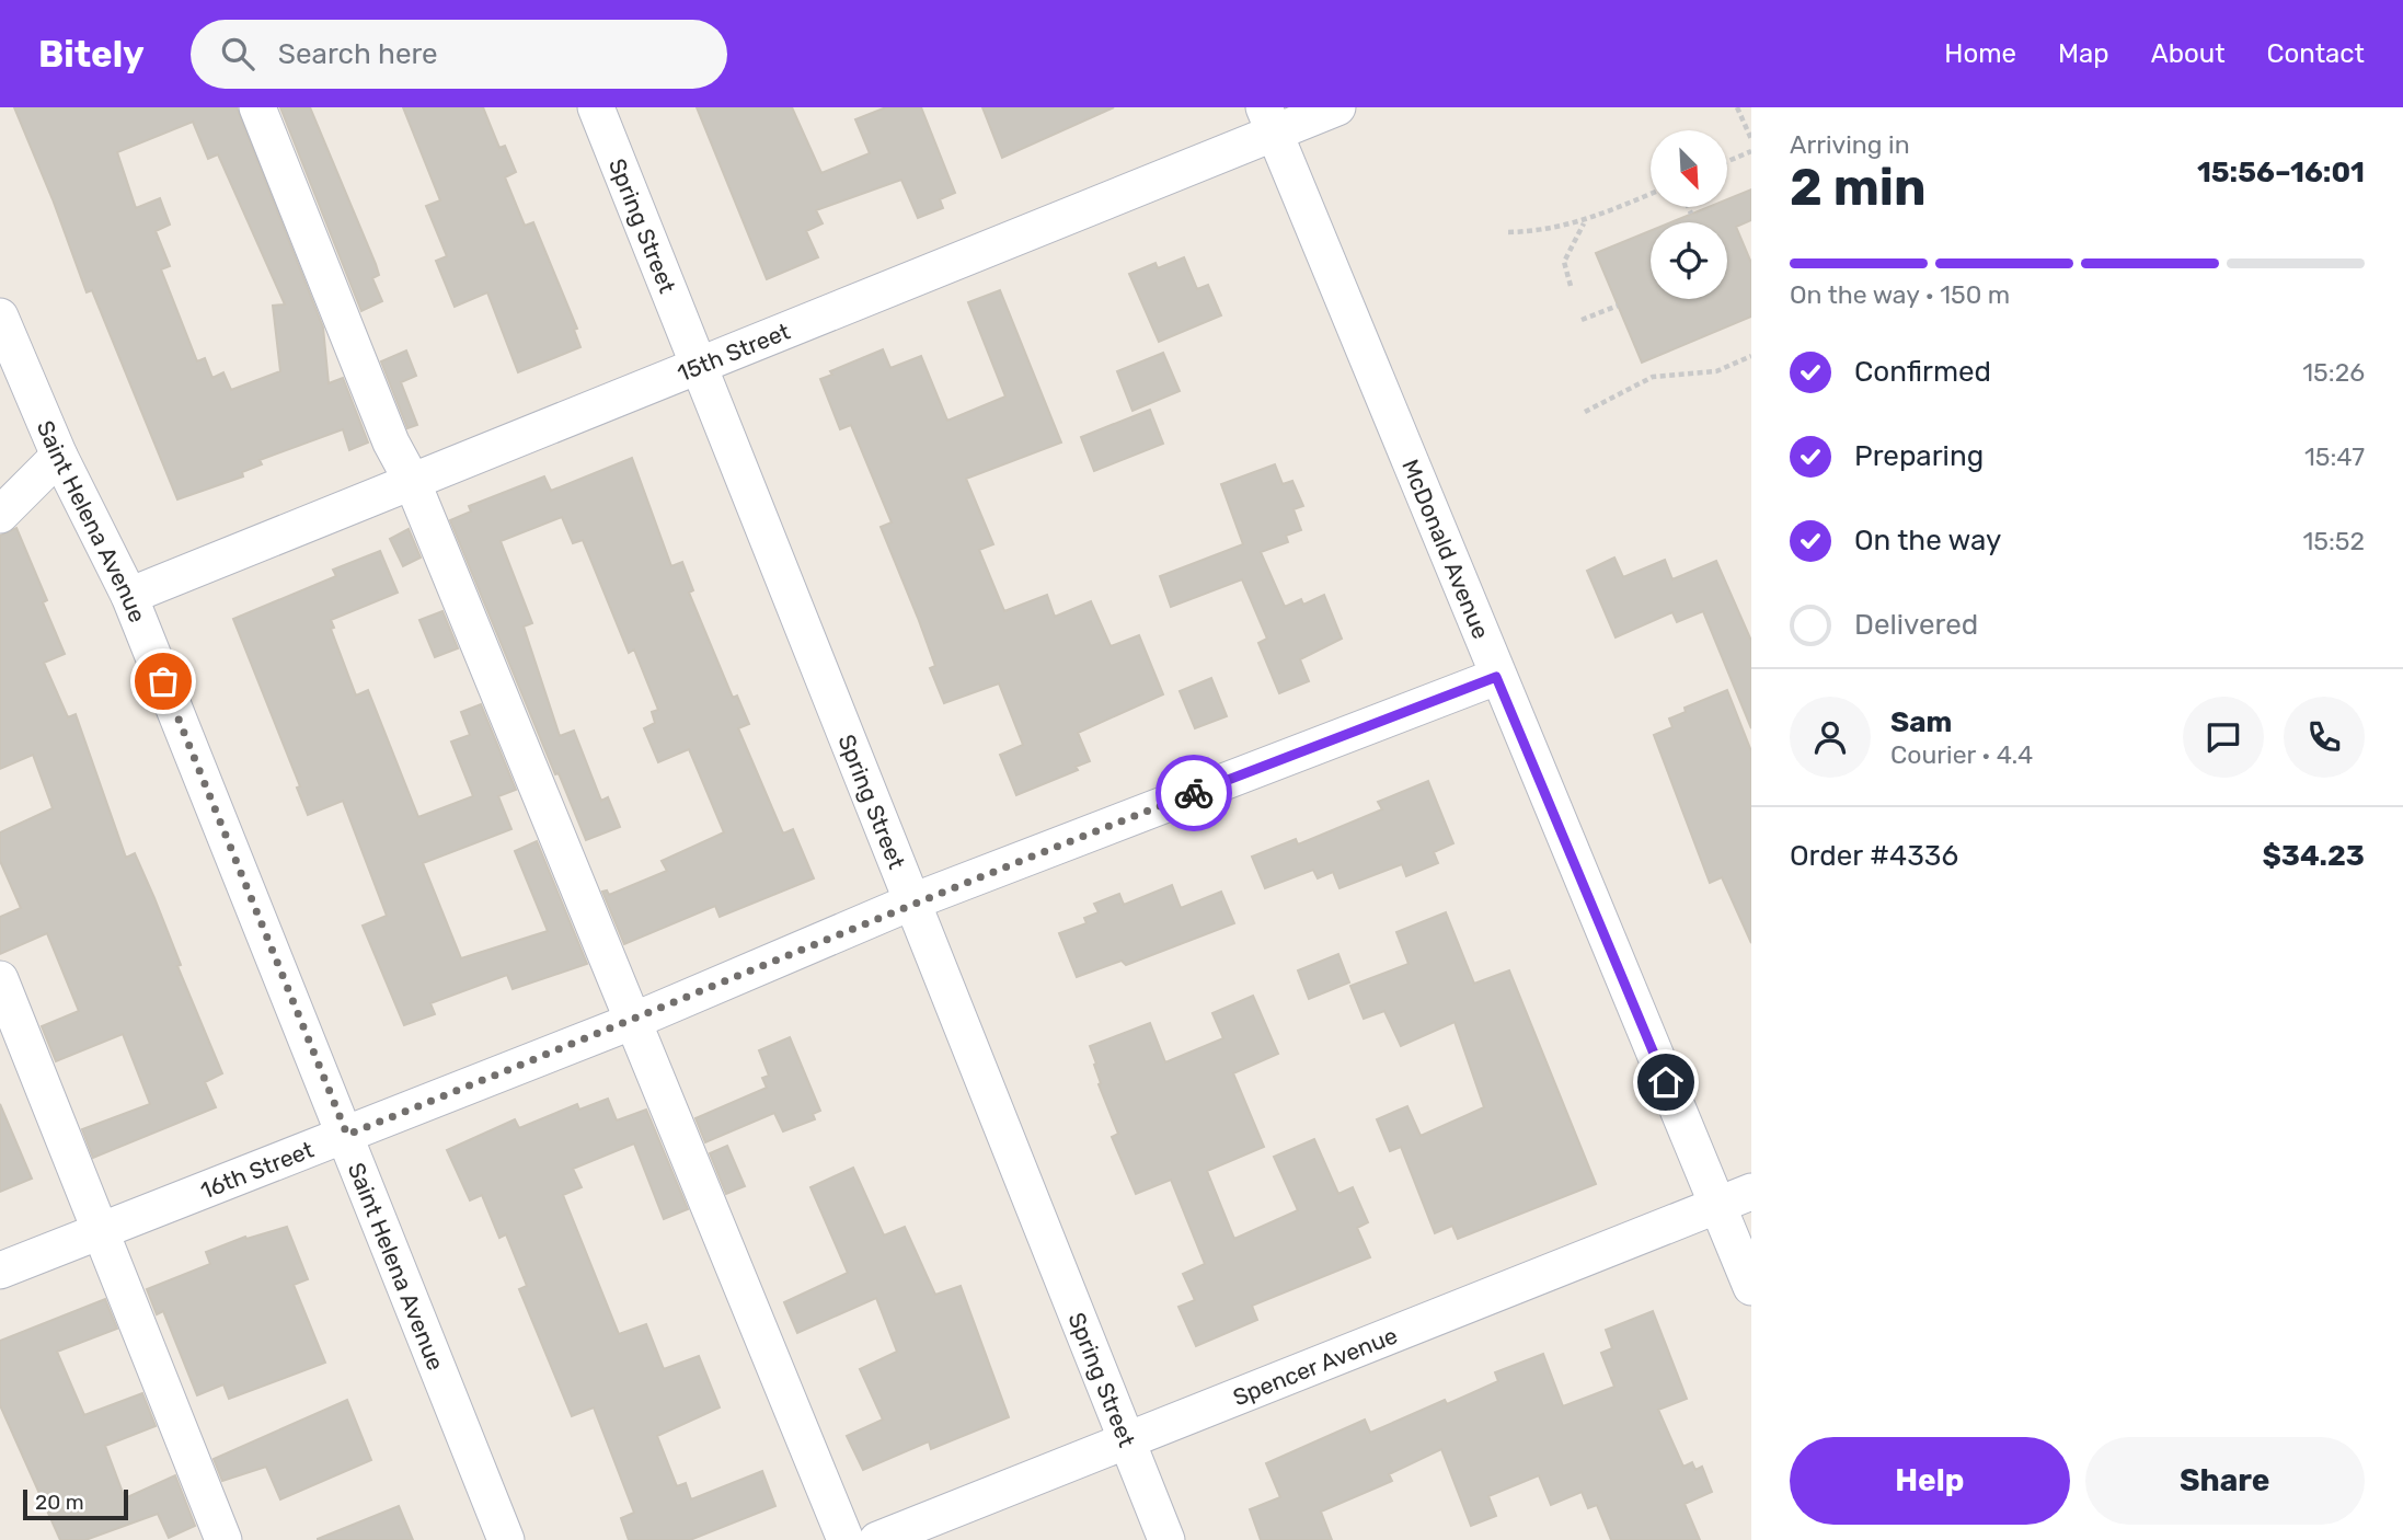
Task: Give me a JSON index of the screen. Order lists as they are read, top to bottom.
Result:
{
  "streets": {
    "street": [
      "Spring Street",
      "15th Street",
      "Saint Helena Avenue",
      "McDonald Avenue",
      "16th Street",
      "Spencer Avenue"
    ]
  },
  "crossings": [
    ["Spring Street", "15th Street"],
    ["Spring Street", "16th Street"],
    ["Spring Street", "Spencer Avenue"],
    ["15th Street", "Saint Helena Avenue"],
    ["15th Street", "McDonald Avenue"],
    ["Saint Helena Avenue", "16th Street"],
    ["McDonald Avenue", "16th Street"],
    ["McDonald Avenue", "Spencer Avenue"]
  ],
  "scale_bar": "20 m",
  "north": "bottom right",
  "page": {
    "header": "Bitely",
    "search": "Search here",
    "nav": [
      "Home",
      "Map",
      "About",
      "Contact"
    ],
    "heading": ["2 min", "Arriving in", "15:56–16:01"],
    "panel": [
      "Sam",
      "Courier · 4.4",
      "Order #4336",
      "$34.23"
    ],
    "bar": "On the way · 150 m",
    "list": [
      ["Confirmed", "15:26"],
      ["Preparing", "15:47"],
      ["On the way", "15:52"],
      "Delivered"
    ],
    "buttons": ["Help", "Share"],
    "scale": "20 m"
  }
}
